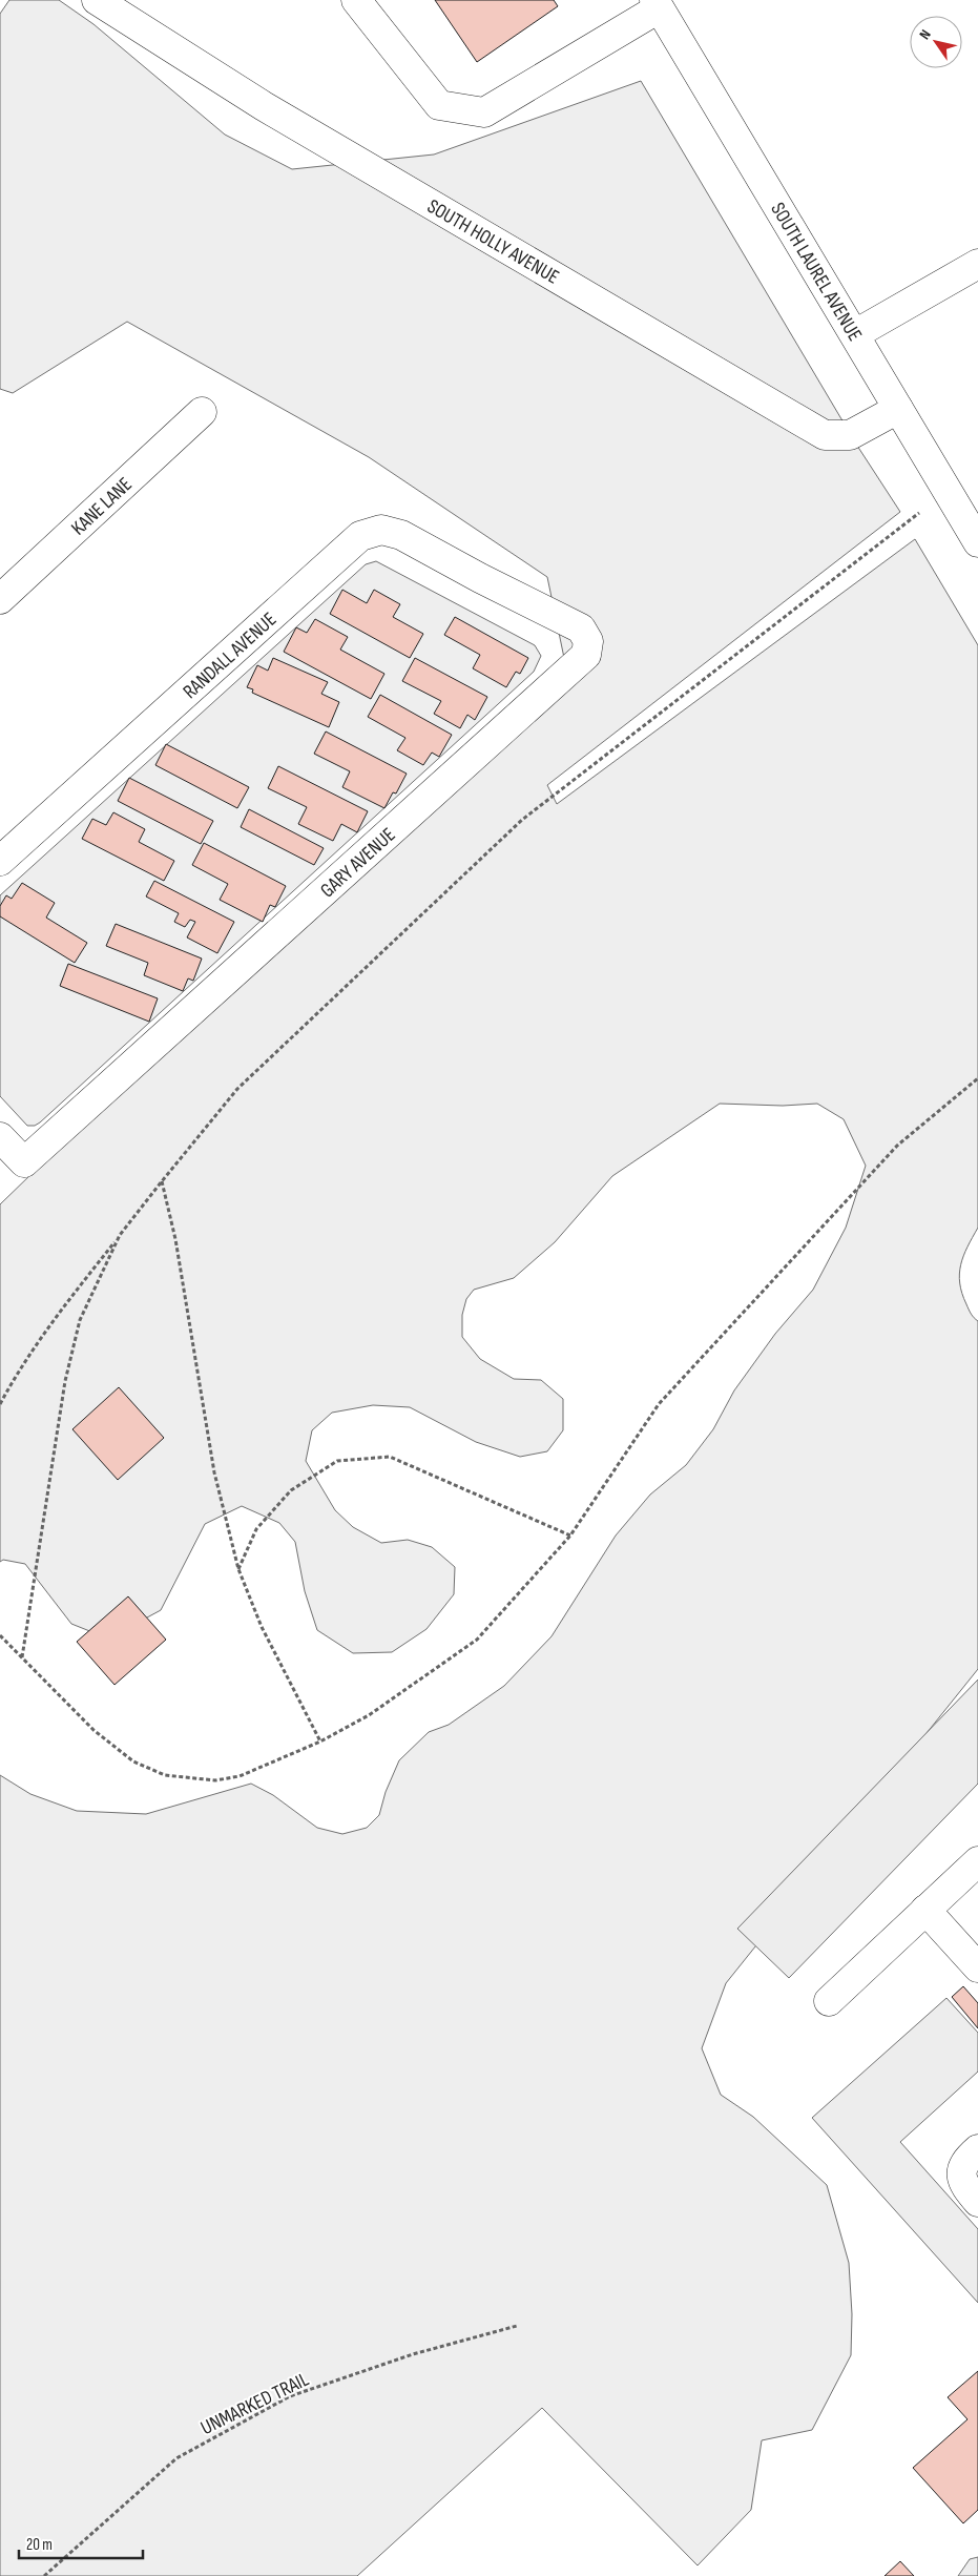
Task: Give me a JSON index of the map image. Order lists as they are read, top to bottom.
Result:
{
  "streets": {
    "street": [
      "SOUTH HOLLY AVENUE",
      "SOUTH LAUREL AVENUE",
      "KANE LANE",
      "RANDALL AVENUE",
      "GARY AVENUE"
    ],
    "path": ["UNMARKED TRAIL"]
  },
  "crossings": [
    ["SOUTH HOLLY AVENUE", "SOUTH LAUREL AVENUE"],
    ["RANDALL AVENUE", "GARY AVENUE"]
  ],
  "scale_bar": "20 m",
  "north": "top left"
}
